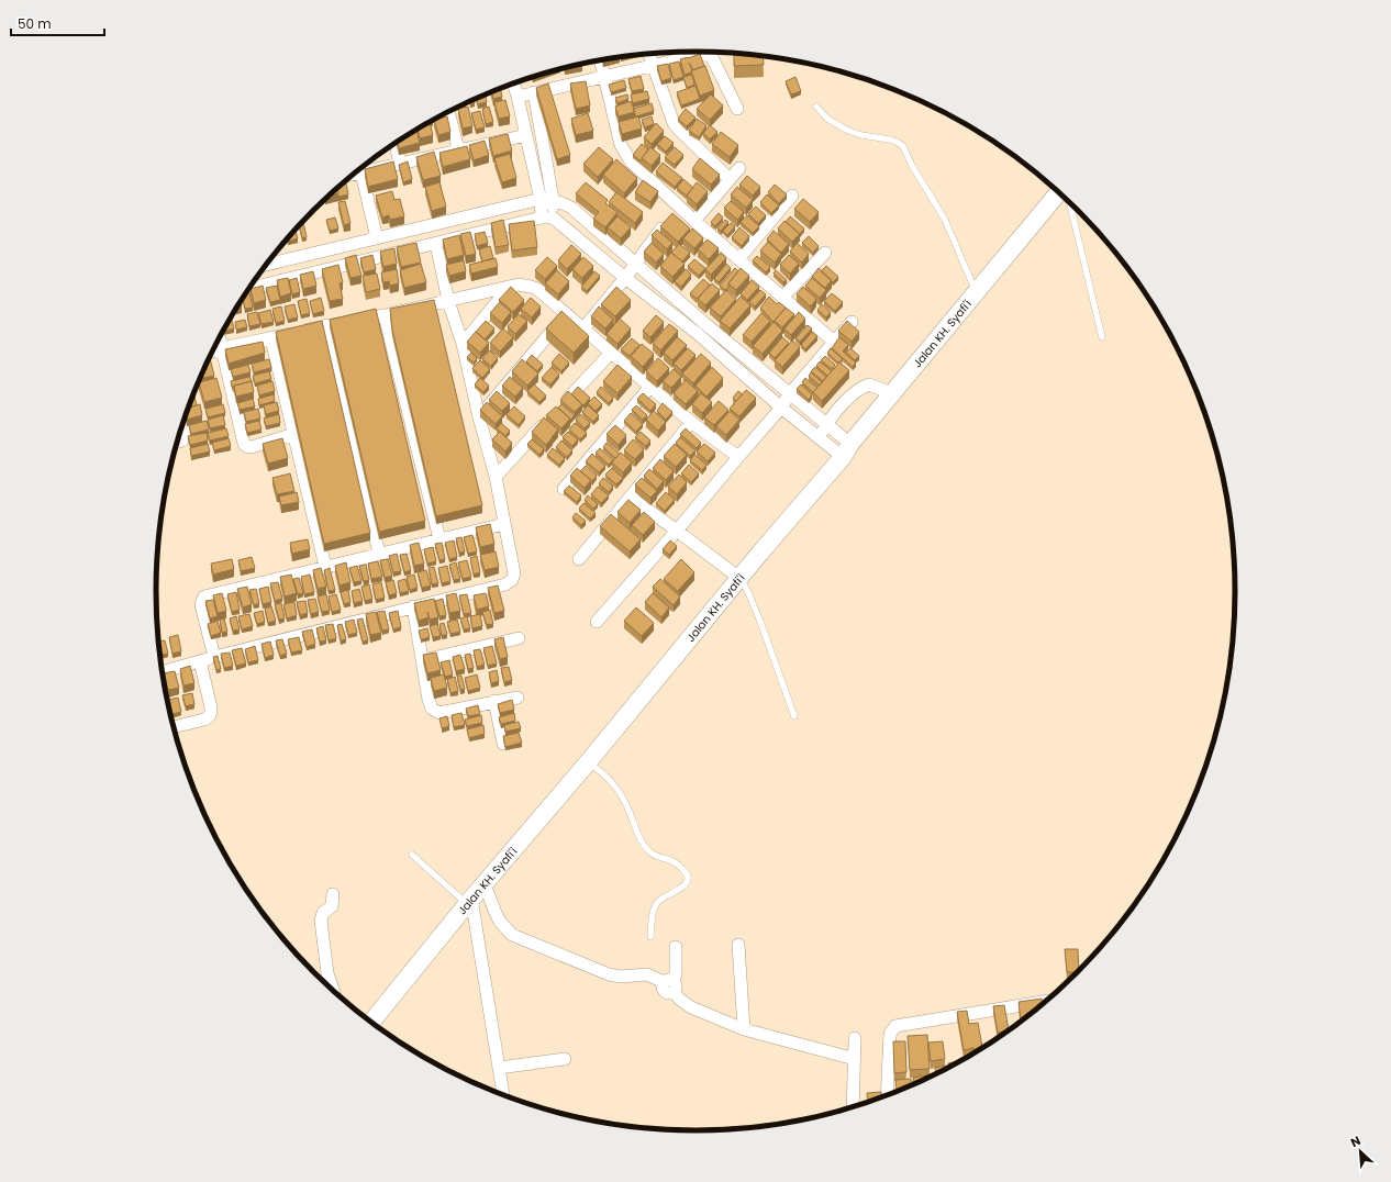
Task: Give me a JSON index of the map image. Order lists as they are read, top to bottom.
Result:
{
  "streets": {
    "main road": ["Jalan KH. Syafi'i"]
  },
  "scale_bar": "50 m",
  "north": "top left"
}
